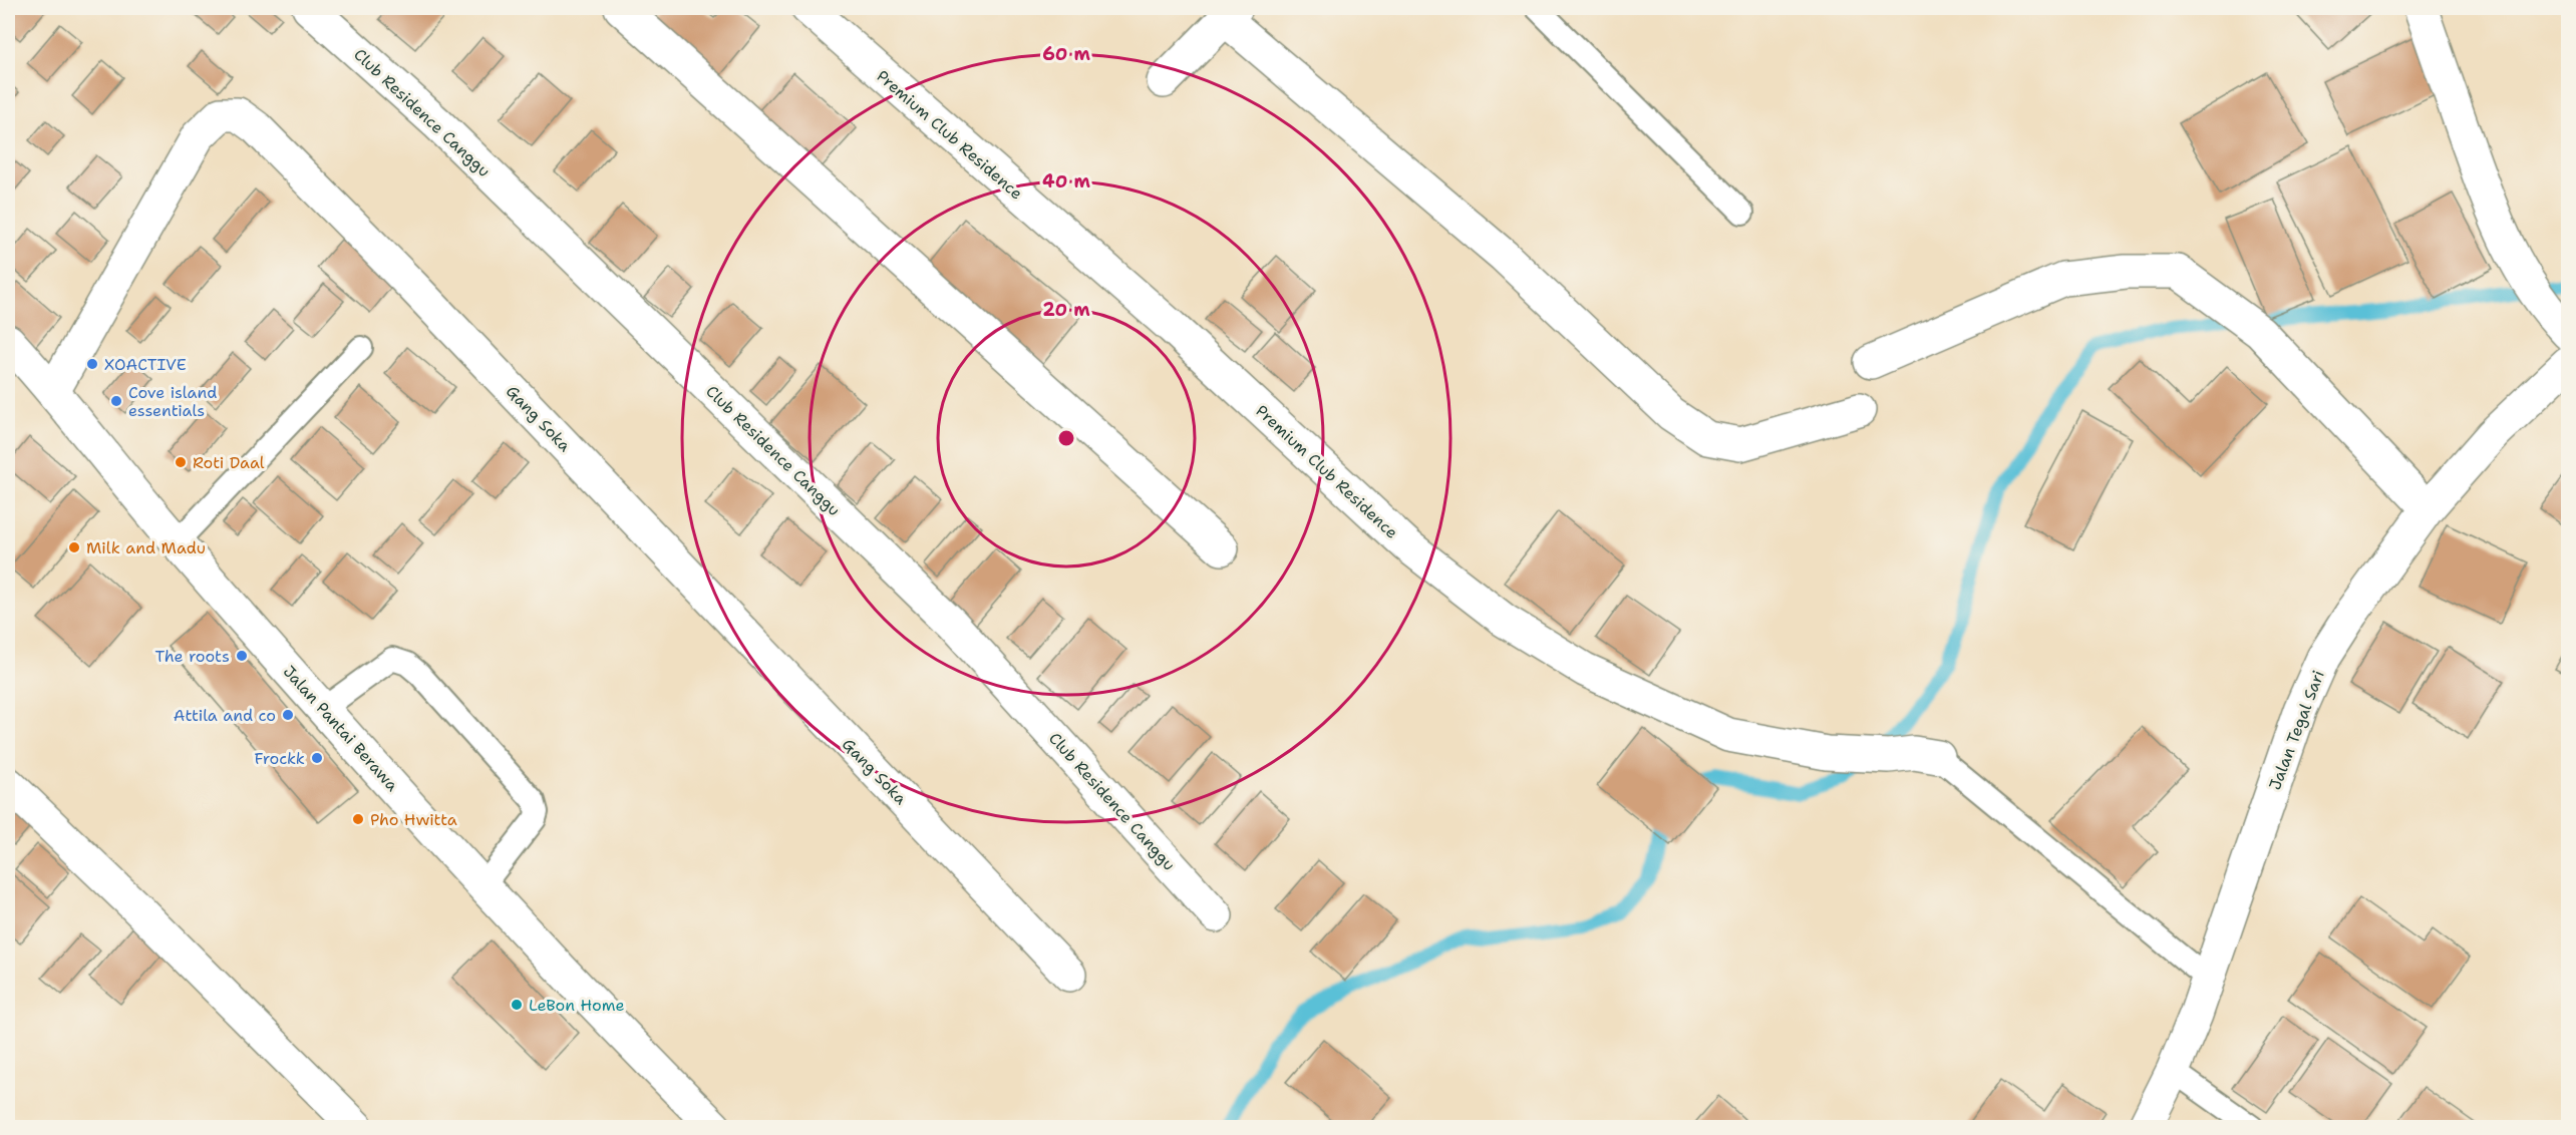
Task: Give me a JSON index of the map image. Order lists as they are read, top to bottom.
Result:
{
  "streets": {
    "street": [
      "Club Residence Canggu",
      "Premium Club Residence",
      "Gang Soka",
      "Jalan Pantai Berawa",
      "Jalan Tegal Sari"
    ]
  },
  "crossings": [
    ["Gang Soka", "Jalan Pantai Berawa"]
  ],
  "places": [
    "XOACTIVE",
    "Cove island essentials",
    "Roti Daal",
    "Milk and Madu",
    "The roots",
    "Attila and co",
    "Frockk",
    "Pho Hwitta",
    "LeBon Home"
  ],
  "rings": ["60 m", "40 m", "20 m"]
}
